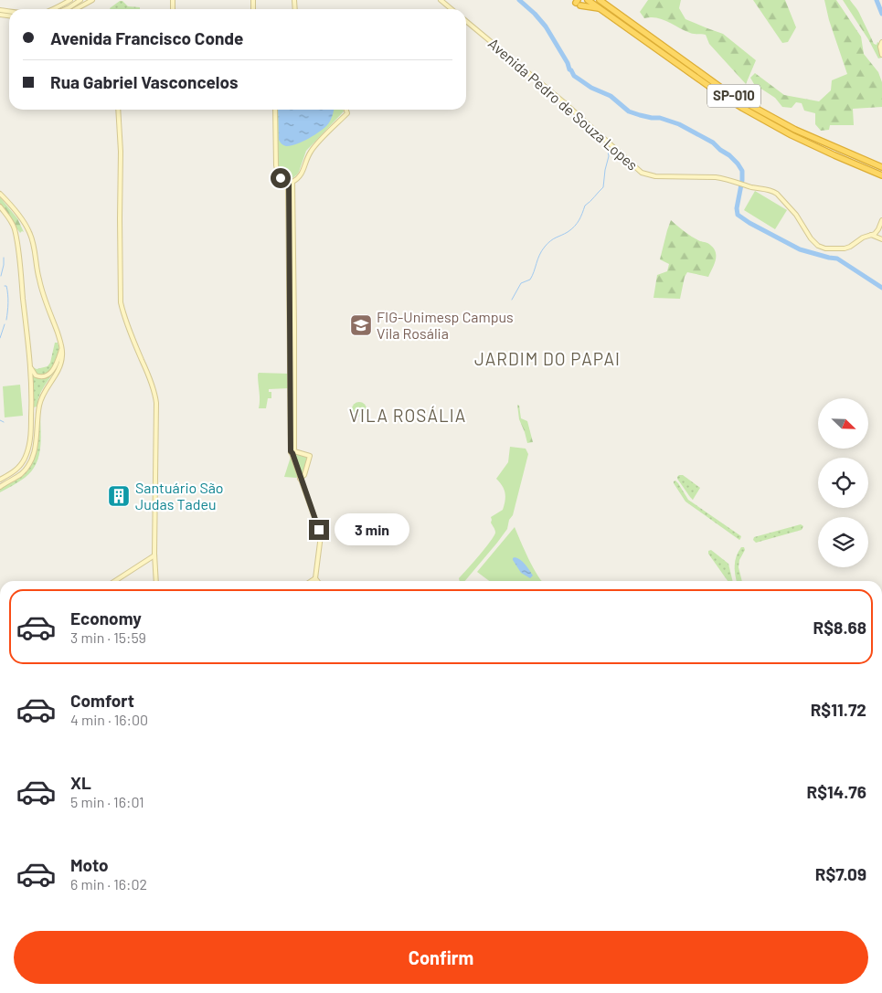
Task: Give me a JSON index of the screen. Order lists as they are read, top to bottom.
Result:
{
  "streets": {
    "highway": ["SP-010"],
    "main road": ["Avenida Pedro de Souza Lopes"]
  },
  "districts": ["JARDIM DO PAPAI", "VILA ROSÁLIA"],
  "places": {
    "school or university": ["FIG-Unimesp Campus Vila Rosália"],
    "building": ["Santuário São Judas Tadeu"]
  },
  "north": "bottom right",
  "page": {
    "banner": ["Avenida Francisco Conde", "Rua Gabriel Vasconcelos"],
    "bubble": "3 min",
    "list": [
      {
        "name": "Economy",
        "note": "3 min · 15:59",
        "value": "R$8.68"
      },
      {
        "name": "Comfort",
        "note": "4 min · 16:00",
        "value": "R$11.72"
      },
      {
        "name": "XL",
        "note": "5 min · 16:01",
        "value": "R$14.76"
      },
      {
        "name": "Moto",
        "note": "6 min · 16:02",
        "value": "R$7.09"
      }
    ],
    "buttons": "Confirm"
  }
}
